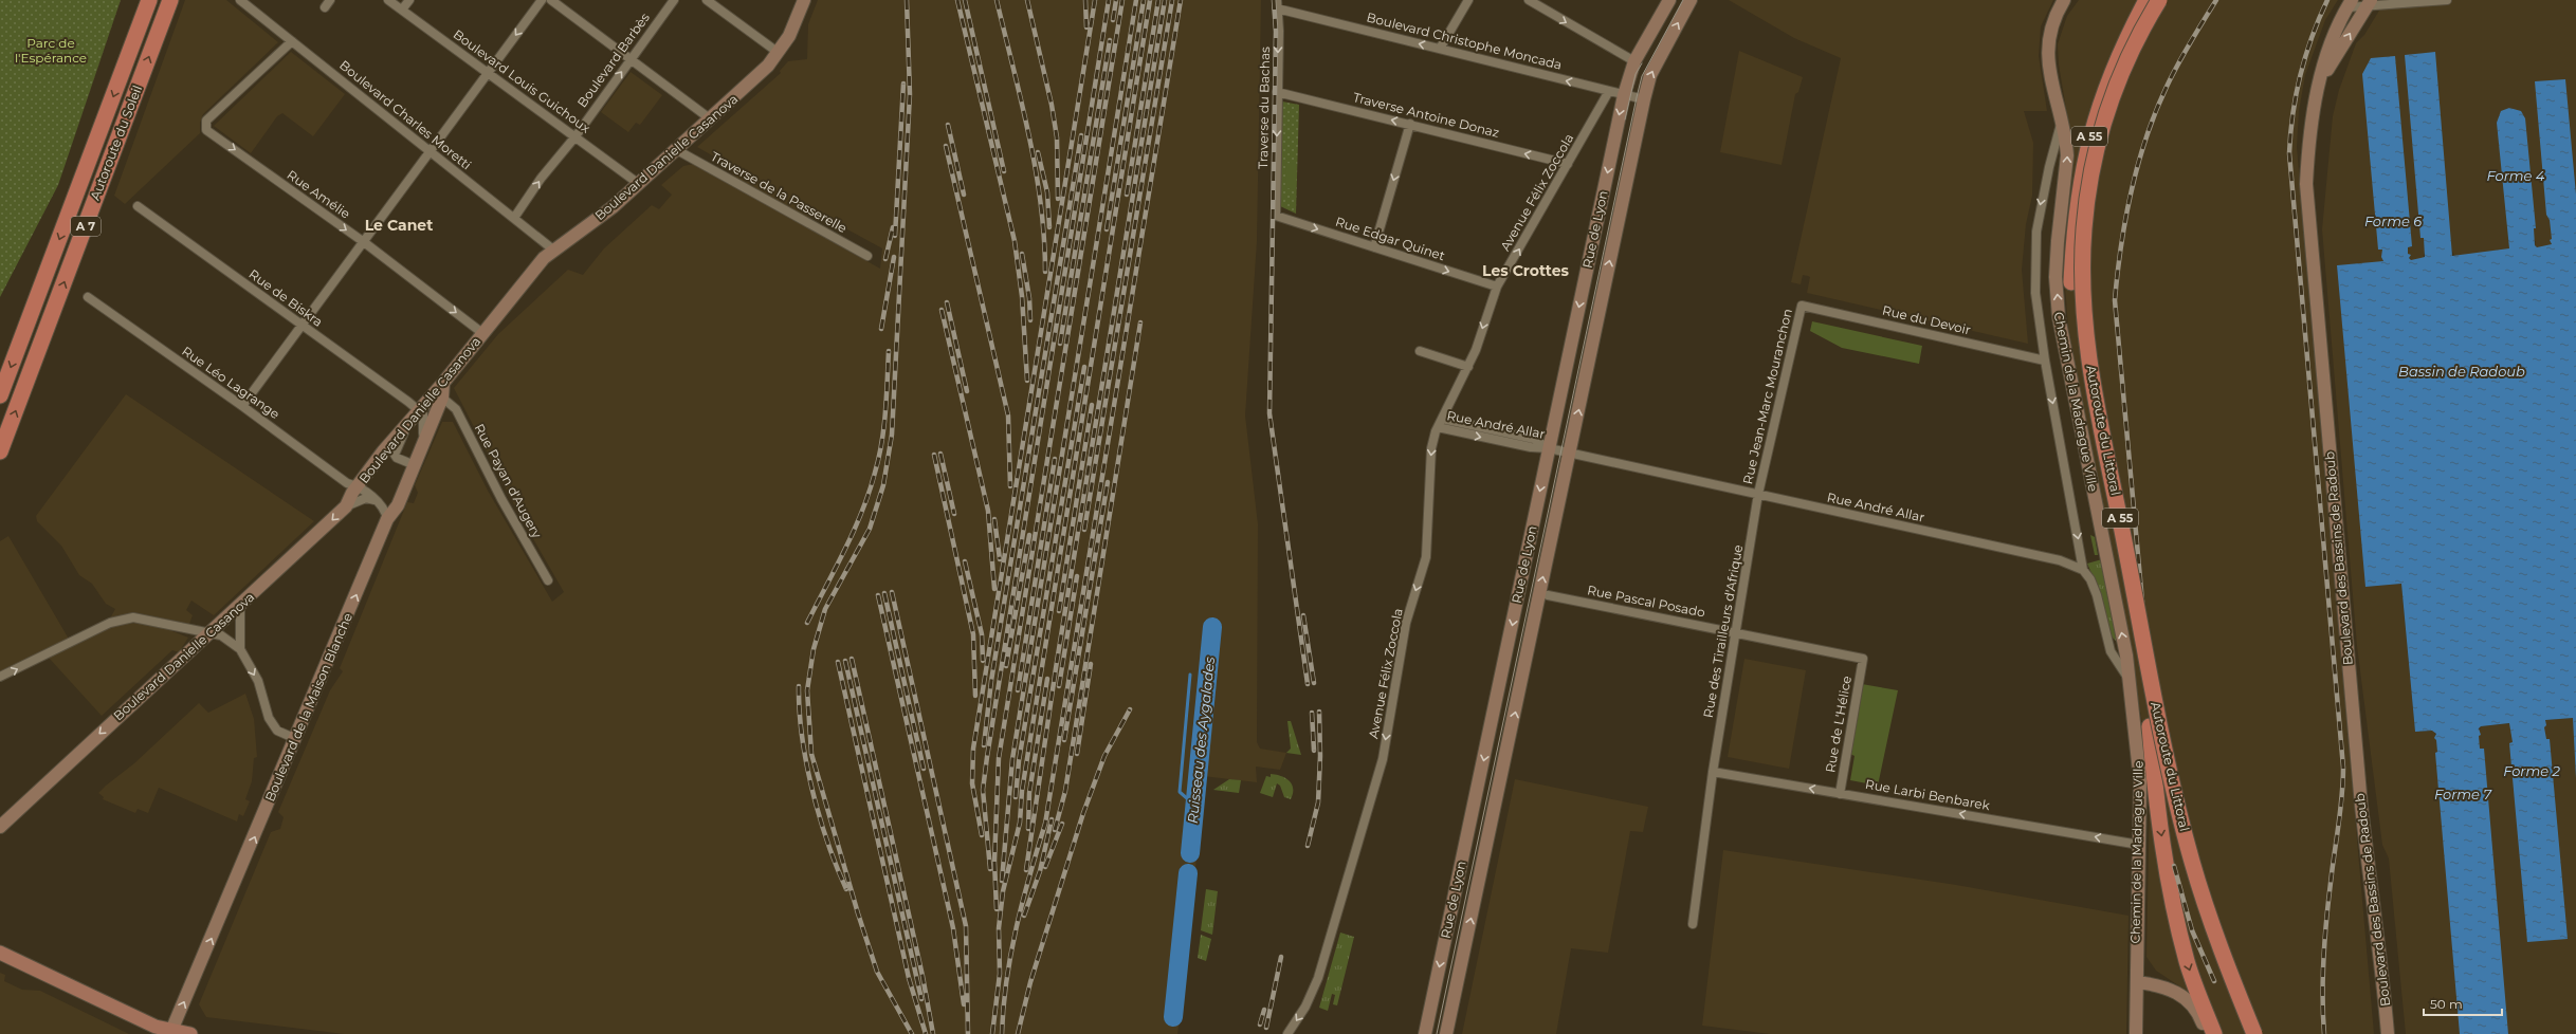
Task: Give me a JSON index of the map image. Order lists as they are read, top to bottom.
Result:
{
  "streets": {
    "highway": [
      "A 55",
      "Autoroute du Soleil",
      "A 7",
      "Autoroute du Littoral"
    ],
    "street": [
      "Boulevard Christophe Moncada",
      "Boulevard Barbès",
      "Boulevard Louis Guichoux",
      "Traverse du Bachas",
      "Boulevard Charles Moretti",
      "Traverse Antoine Donaz",
      "Boulevard Danielle Casanova",
      "Traverse de la Passerelle",
      "Avenue Félix Zoccola",
      "Rue Amélie",
      "Rue de Lyon",
      "Rue Edgar Quinet",
      "Rue de Biskra",
      "Rue du Devoir",
      "Rue Léo Lagrange",
      "Rue Jean-Marc Mouranchon",
      "Chemin de la Madrague Ville",
      "Rue André Allar",
      "Rue Payan d'Augery",
      "Boulevard des Bassins de Radoub",
      "Rue Pascal Posado",
      "Rue des Tirailleurs d'Afrique",
      "Boulevard de la Maison Blanche",
      "Rue de L'Hélice",
      "Rue Larbi Benbarek"
    ]
  },
  "crossings": [
    ["Boulevard Christophe Moncada", "Traverse du Bachas"],
    ["Boulevard Christophe Moncada", "Avenue Félix Zoccola"],
    ["Boulevard Christophe Moncada", "Rue de Lyon"],
    ["Boulevard Barbès", "Boulevard Louis Guichoux"],
    ["Boulevard Barbès", "Boulevard Charles Moretti"],
    ["Boulevard Louis Guichoux", "Boulevard Danielle Casanova"],
    ["Traverse du Bachas", "Traverse Antoine Donaz"],
    ["Traverse du Bachas", "Rue Edgar Quinet"],
    ["Boulevard Charles Moretti", "Boulevard Danielle Casanova"],
    ["Boulevard Charles Moretti", "Rue Amélie"],
    ["Traverse Antoine Donaz", "Avenue Félix Zoccola"],
    ["Boulevard Danielle Casanova", "Traverse de la Passerelle"],
    ["Boulevard Danielle Casanova", "Rue Amélie"],
    ["Boulevard Danielle Casanova", "Rue de Biskra"],
    ["Boulevard Danielle Casanova", "Rue Léo Lagrange"],
    ["Boulevard Danielle Casanova", "Boulevard de la Maison Blanche"],
    ["Avenue Félix Zoccola", "Rue Edgar Quinet"],
    ["Avenue Félix Zoccola", "Rue André Allar"],
    ["Rue de Lyon", "Rue André Allar"],
    ["Rue du Devoir", "Rue Jean-Marc Mouranchon"],
    ["Rue Léo Lagrange", "Boulevard de la Maison Blanche"],
    ["Rue Jean-Marc Mouranchon", "Rue André Allar"],
    ["Rue Jean-Marc Mouranchon", "Rue des Tirailleurs d'Afrique"],
    ["Chemin de la Madrague Ville", "Rue Larbi Benbarek"],
    ["Rue André Allar", "Rue des Tirailleurs d'Afrique"],
    ["Rue Payan d'Augery", "Boulevard de la Maison Blanche"],
    ["Rue Pascal Posado", "Rue des Tirailleurs d'Afrique"],
    ["Rue Pascal Posado", "Rue de L'Hélice"],
    ["Rue des Tirailleurs d'Afrique", "Rue Larbi Benbarek"],
    ["Rue de L'Hélice", "Rue Larbi Benbarek"]
  ],
  "one_way": [
    "Boulevard Barbès",
    "Traverse du Bachas",
    "Traverse Antoine Donaz",
    "Boulevard Danielle Casanova",
    "Rue Edgar Quinet",
    "Boulevard de la Maison Blanche",
    "Rue Larbi Benbarek"
  ],
  "districts": ["Le Canet", "Les Crottes"],
  "water": [
    "Forme 4",
    "Forme 6",
    "Bassin de Radoub",
    "Ruisseau des Aygalades",
    "Forme 2",
    "Forme 7"
  ],
  "parks": ["Parc de l'Espérance"],
  "scale_bar": "50 m"
}
